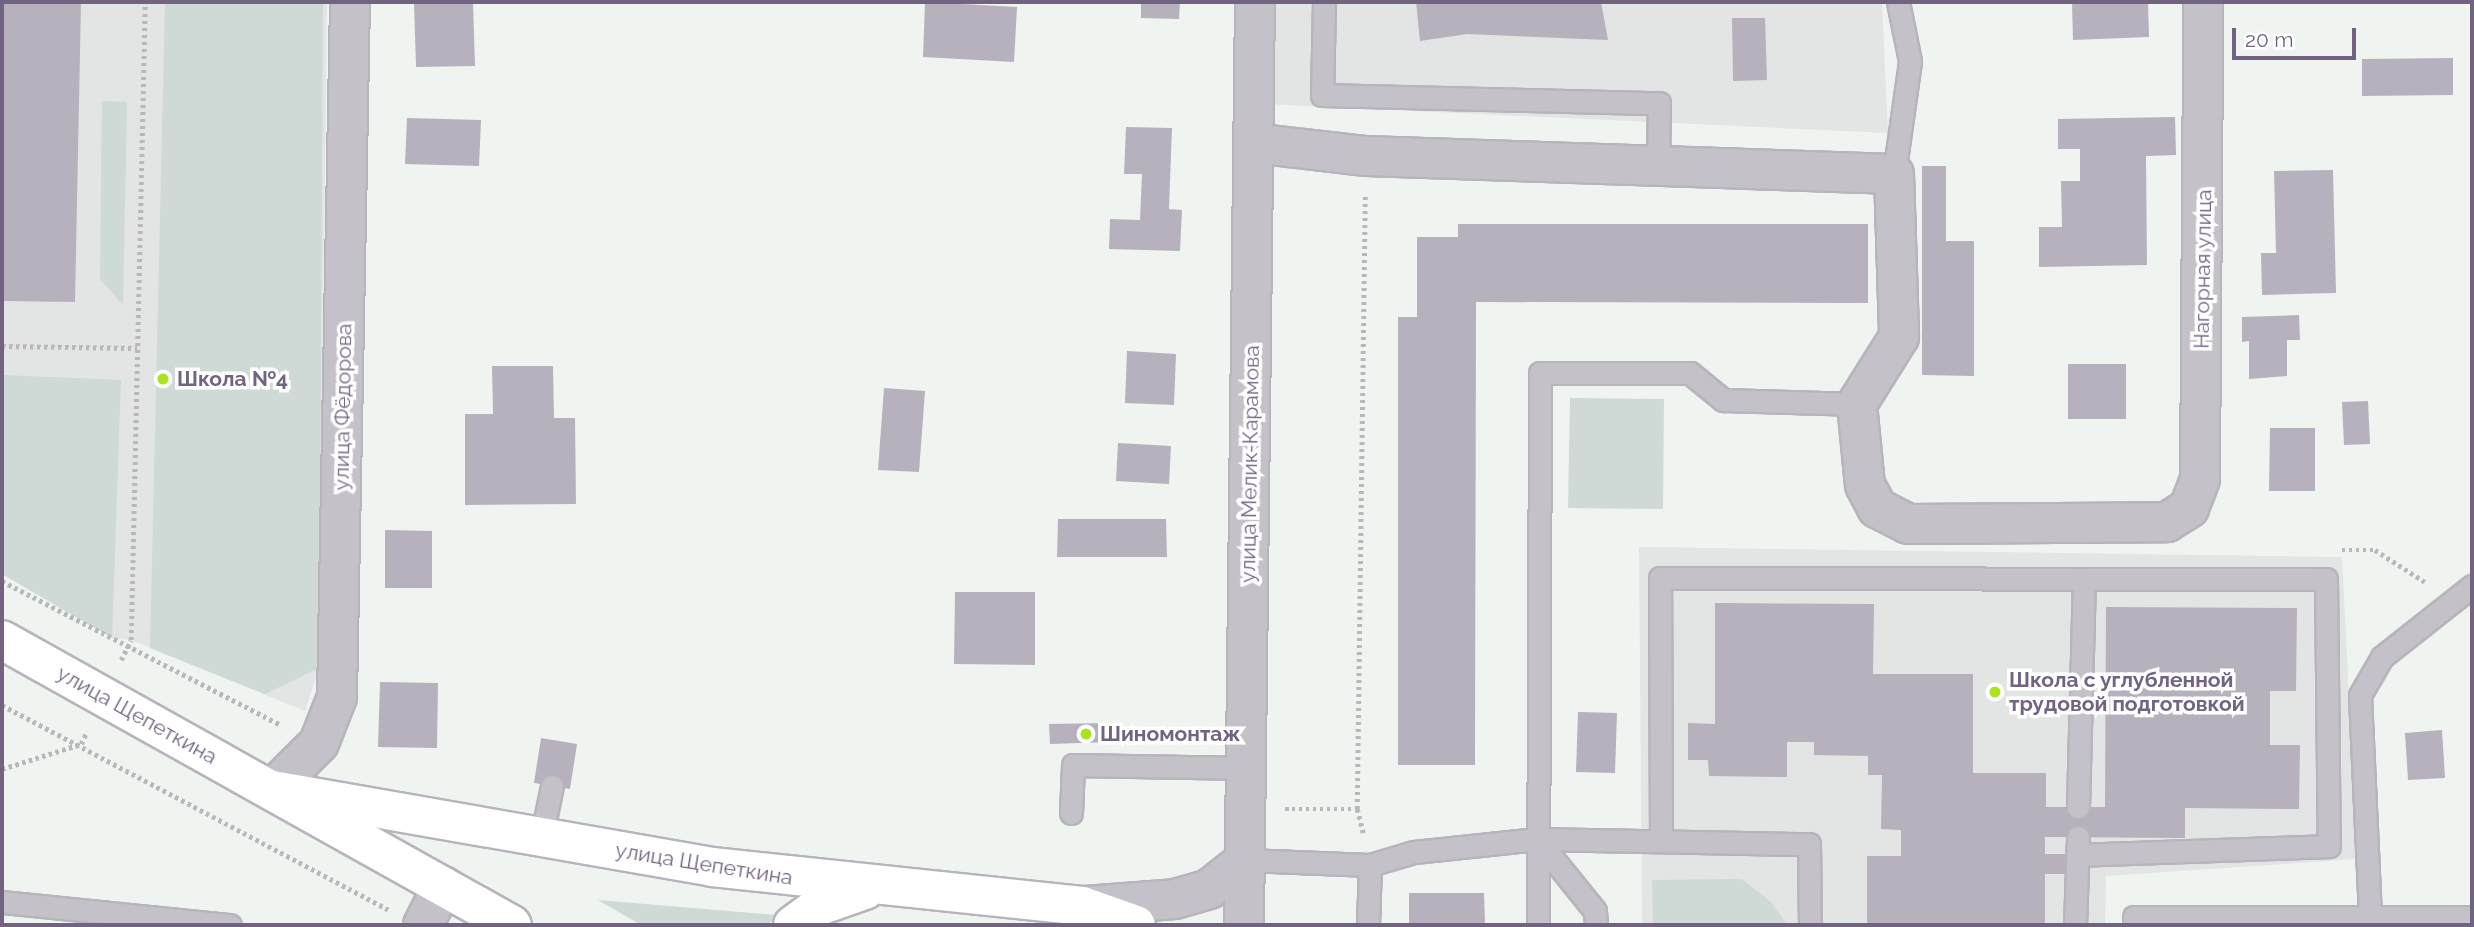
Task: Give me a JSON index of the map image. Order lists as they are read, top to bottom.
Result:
{
  "streets": {
    "main road": ["улица Щепеткина"],
    "street": ["Нагорная улица", "улица Фёдорова", "улица Мелик-Карамова"]
  },
  "crossings": [
    ["улица Фёдорова", "улица Щепеткина"]
  ],
  "places": ["Школа №4", "Школа с углубленной трудовой подготовкой", "Шиномонтаж"],
  "scale_bar": "20 m"
}
